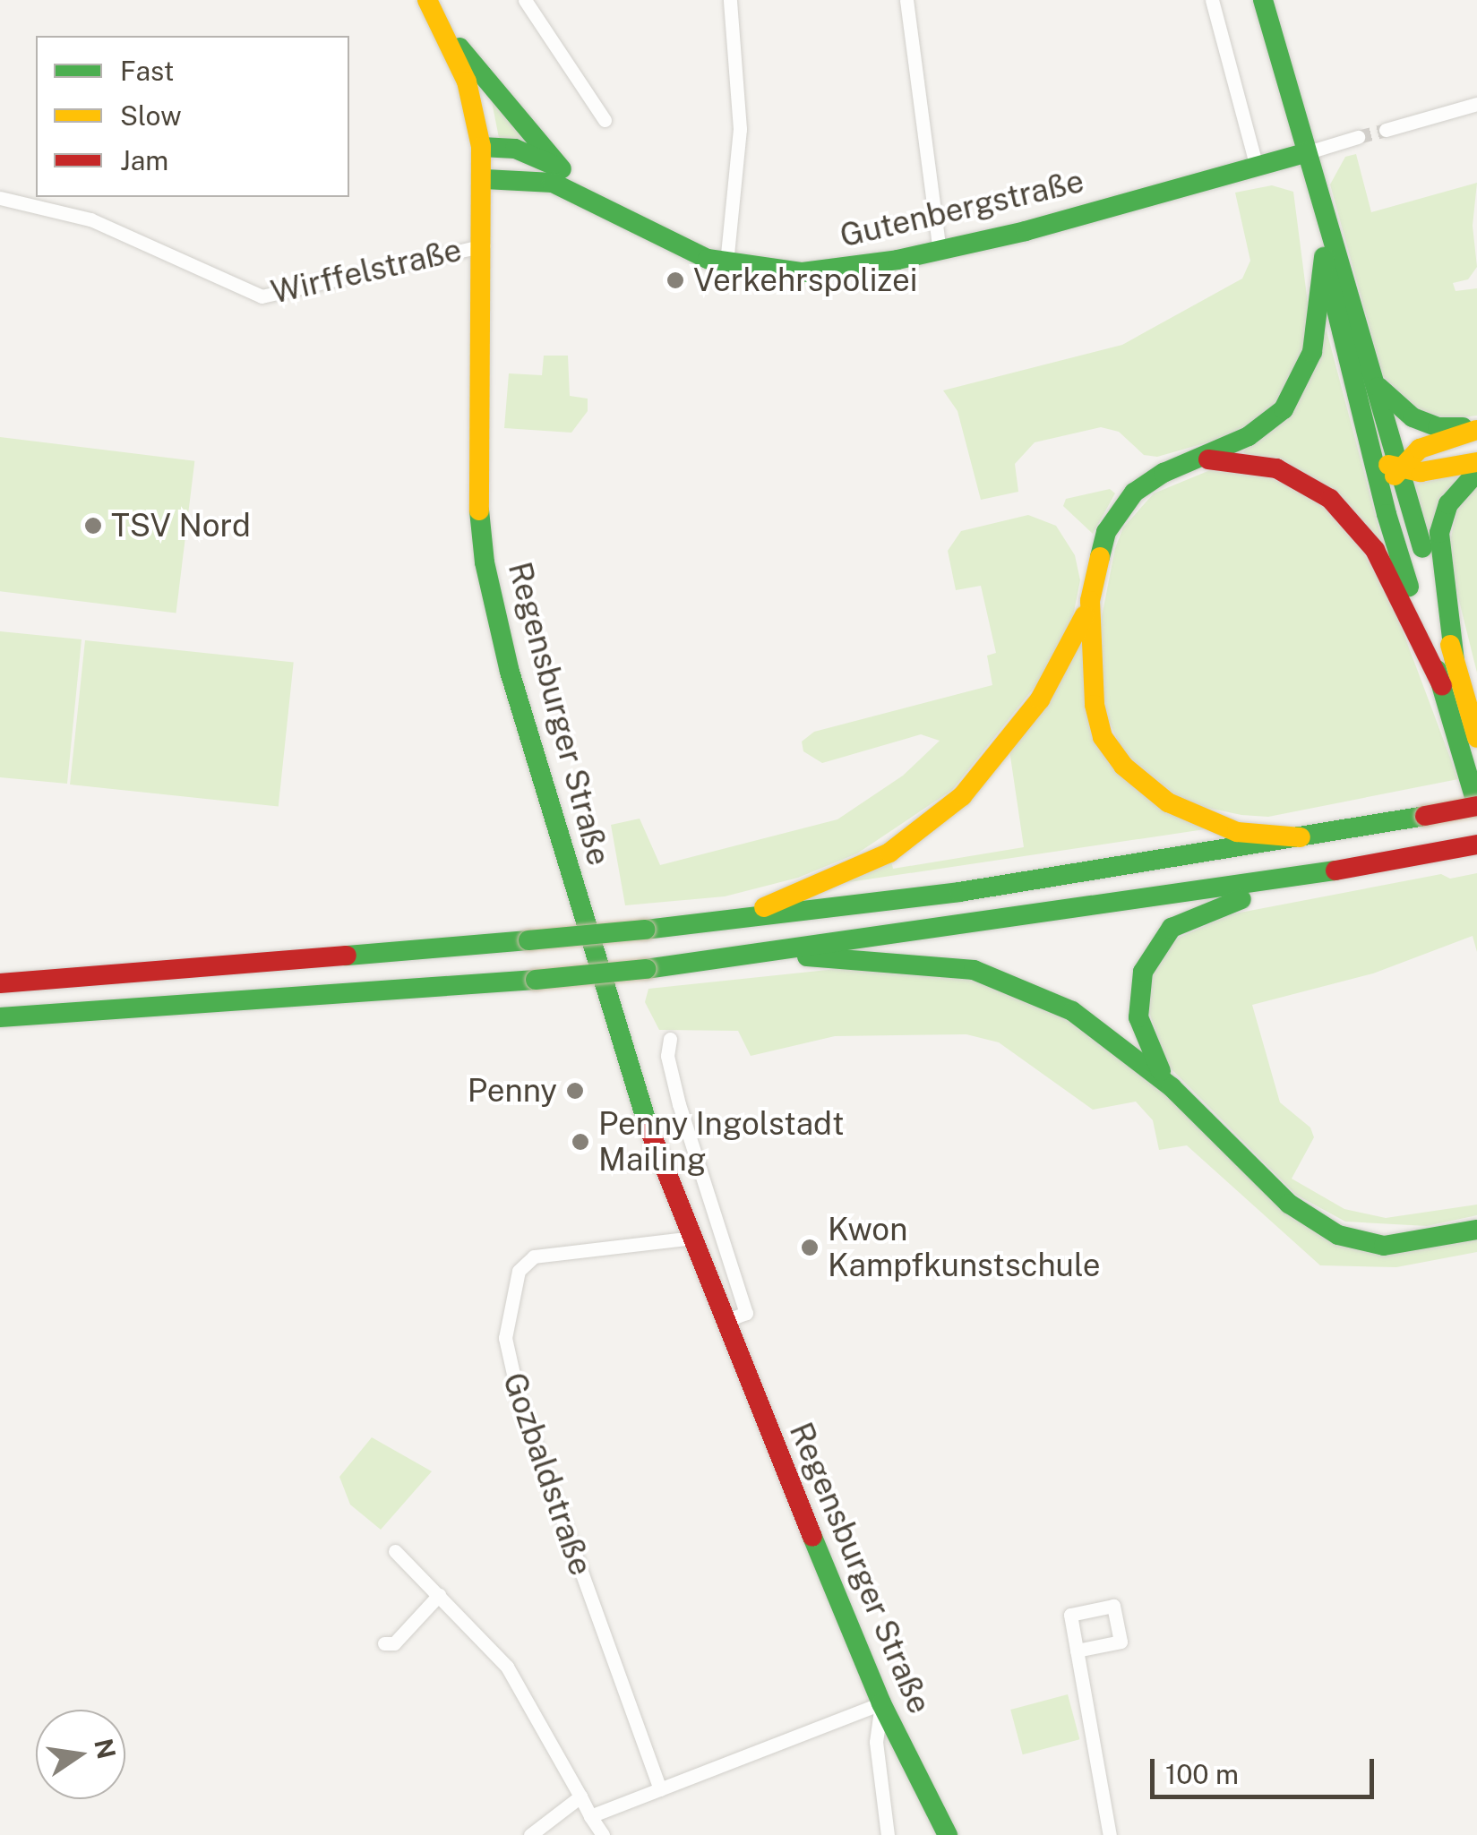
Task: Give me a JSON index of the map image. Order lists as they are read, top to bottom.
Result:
{
  "streets": {
    "main road": ["Gutenbergstraße", "Regensburger Straße"],
    "street": ["Wirffelstraße", "Gozbaldstraße"]
  },
  "crossings": [
    ["Gutenbergstraße", "Regensburger Straße"],
    ["Wirffelstraße", "Regensburger Straße"],
    ["Regensburger Straße", "Gozbaldstraße"]
  ],
  "places": [
    "Verkehrspolizei",
    "TSV Nord",
    "Penny",
    "Penny Ingolstadt Mailing",
    "Kwon Kampfkunstschule"
  ],
  "legend": ["Fast", "Slow", "Jam"],
  "scale_bar": "100 m",
  "north": "right"
}
